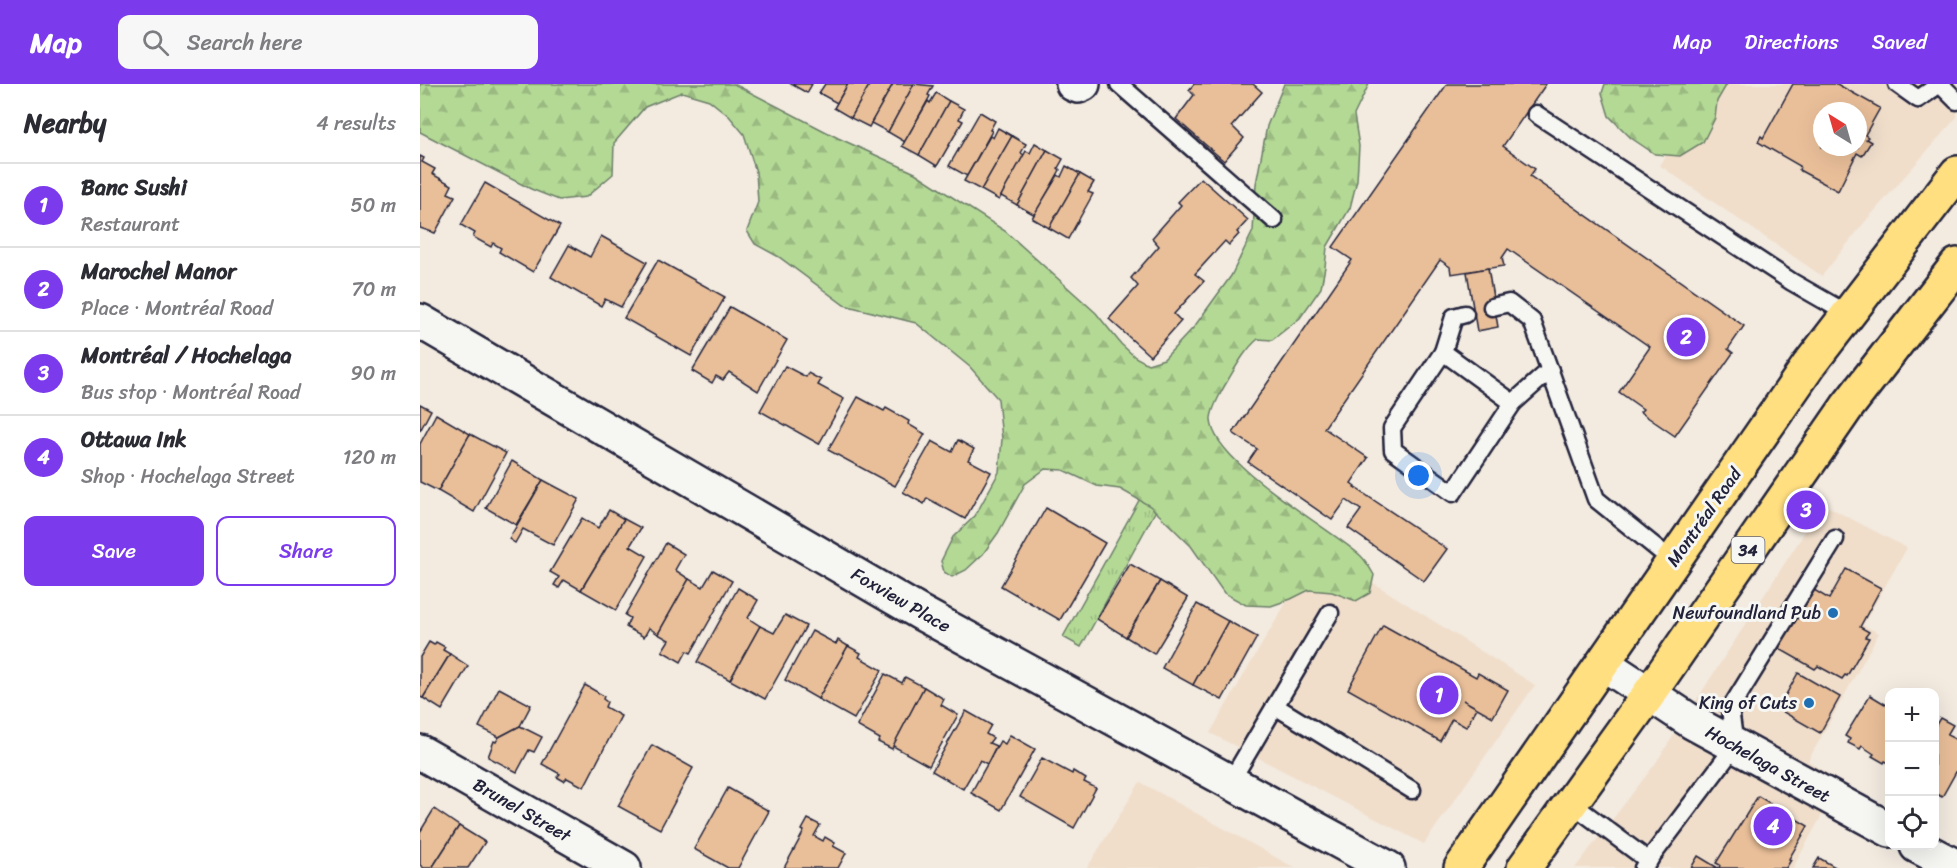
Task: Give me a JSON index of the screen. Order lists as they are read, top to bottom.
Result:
{
  "streets": {
    "main road": ["Montréal Road", "34"],
    "street": ["Foxview Place", "Hochelaga Street", "Brunel Street"]
  },
  "crossings": [
    ["Montréal Road", "Hochelaga Street"],
    ["34", "Hochelaga Street"]
  ],
  "places": ["Newfoundland Pub", "King of Cuts"],
  "north": "top left",
  "page": {
    "header": "Map",
    "search": "Search here",
    "nav": ["Map", "Directions", "Saved"],
    "heading": ["Nearby", "4 results"],
    "list": [
      {
        "mark": "1",
        "name": "Banc Sushi",
        "note": "Restaurant",
        "value": "50 m"
      },
      {
        "mark": "2",
        "name": "Marochel Manor",
        "note": "Place · Montréal Road",
        "value": "70 m"
      },
      {
        "mark": "3",
        "name": "Montréal / Hochelaga",
        "note": "Bus stop · Montréal Road",
        "value": "90 m"
      },
      {
        "mark": "4",
        "name": "Ottawa Ink",
        "note": "Shop · Hochelaga Street",
        "value": "120 m"
      }
    ],
    "pins": [
      "2",
      "3",
      "1",
      "4"
    ],
    "buttons": ["Save", "Share"],
    "map_buttons": ["+", "−"]
  }
}
